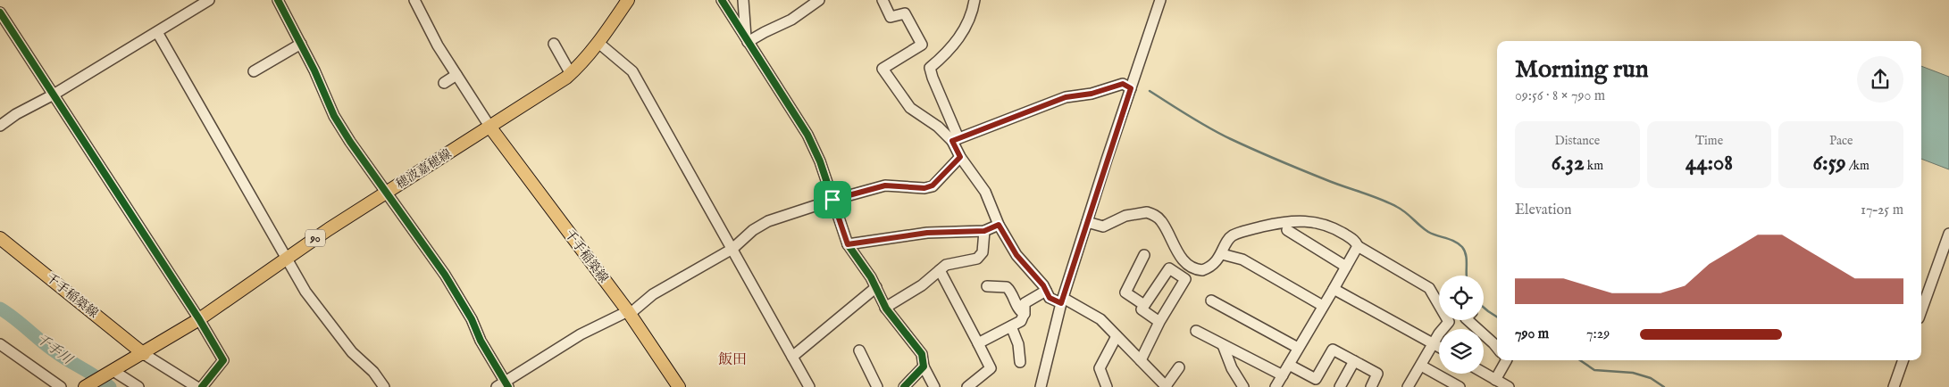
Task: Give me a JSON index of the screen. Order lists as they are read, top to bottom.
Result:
{
  "streets": {
    "main road": ["穂波嘉穂線", "90", "千手稲築線"]
  },
  "crossings": [
    ["穂波嘉穂線", "千手稲築線"]
  ],
  "districts": ["飯田"],
  "water": ["千手川"],
  "page": {
    "heading": ["Morning run", "09:56 · 8 × 790 m"],
    "stats": [
      ["Distance", "6.32 km"],
      ["Time", "44:08"],
      ["Pace", "6:59 /km"]
    ],
    "chart": ["Elevation", "17–25 m"],
    "list": [
      {
        "name": "790 m",
        "note": "7:29"
      }
    ]
  }
}
